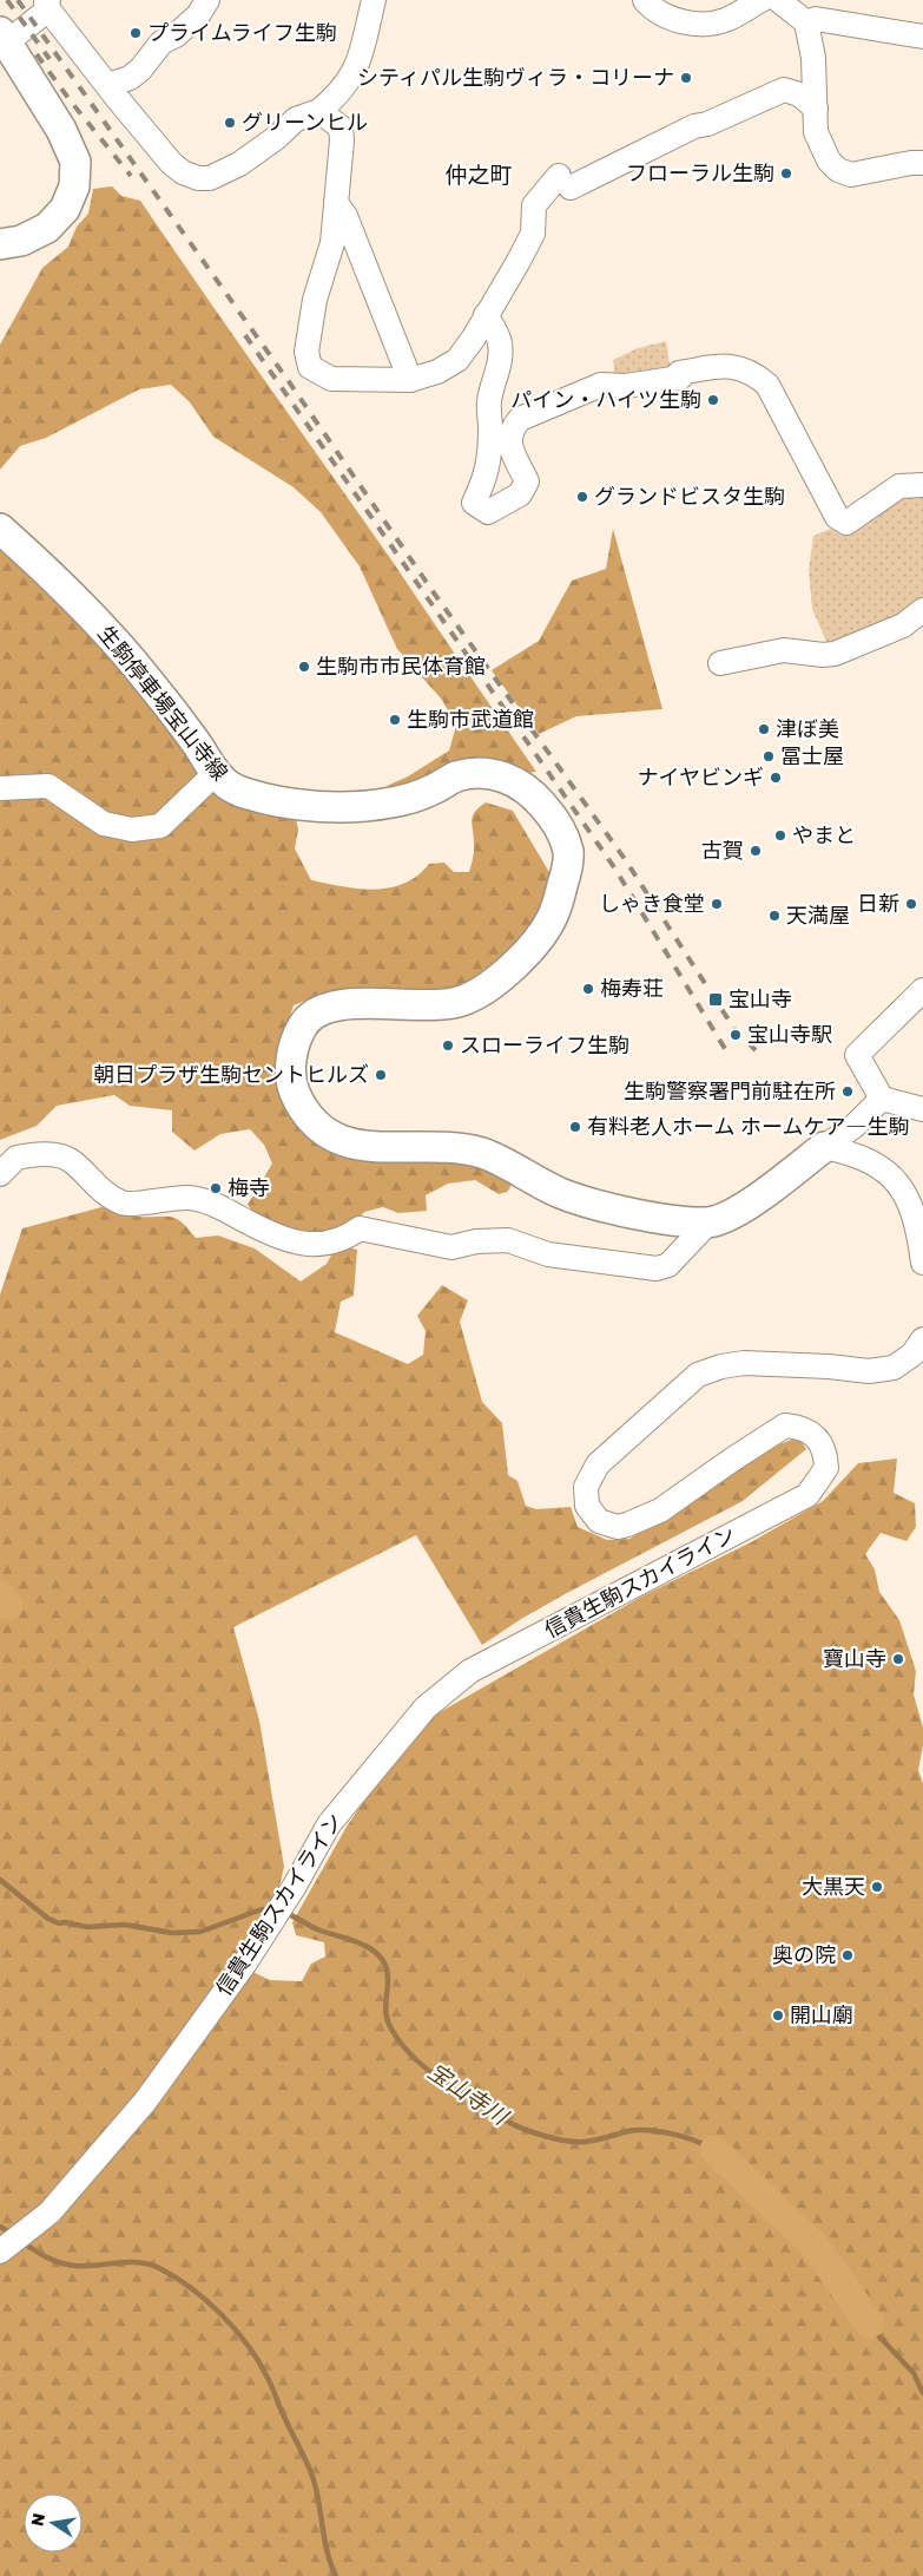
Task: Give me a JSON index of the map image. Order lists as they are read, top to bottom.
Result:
{
  "streets": {
    "main road": ["生駒停車場宝山寺線"],
    "street": ["信貴生駒スカイライン"]
  },
  "districts": ["仲之町"],
  "water": ["宝山寺川"],
  "places": {
    "other": [
      "プライムライフ生駒",
      "シティパル生駒ヴィラ・コリーナ",
      "グリーンヒル",
      "フローラル生駒",
      "パイン・ハイツ生駒",
      "グランドビスタ生駒",
      "生駒市市民体育館",
      "生駒市武道館",
      "津ぼ美",
      "冨士屋",
      "ナイヤビンギ",
      "やまと",
      "古賀",
      "しゃき食堂",
      "日新",
      "天満屋",
      "梅寿荘",
      "宝山寺駅",
      "スローライフ生駒",
      "朝日プラザ生駒セントヒルズ",
      "生駒警察署門前駐在所",
      "有料老人ホーム ホームケア―生駒",
      "梅寺",
      "寶山寺",
      "大黒天",
      "奥の院",
      "開山廟"
    ],
    "transit": ["宝山寺"]
  },
  "north": "left"
}
